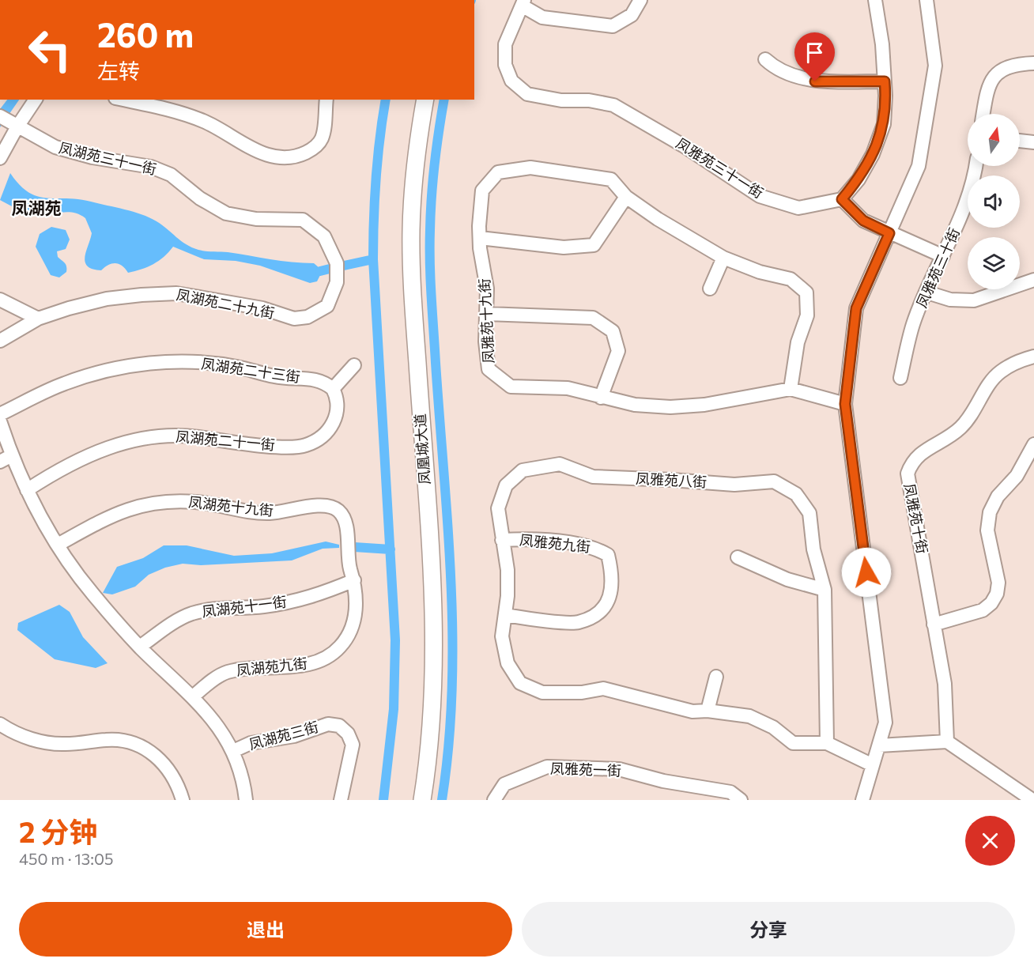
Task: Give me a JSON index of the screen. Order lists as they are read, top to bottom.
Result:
{
  "streets": {
    "main road": ["凤凰城大道"],
    "street": [
      "凤湖苑三十一街",
      "凤雅苑三十一街",
      "凤雅苑三十街",
      "凤湖苑二十九街",
      "凤雅苑十九街",
      "凤湖苑二十三街",
      "凤湖苑二十一街",
      "凤雅苑八街",
      "凤湖苑十九街",
      "凤雅苑十街",
      "凤雅苑九街",
      "凤湖苑十一街",
      "凤湖苑九街",
      "凤湖苑三街",
      "凤雅苑一街"
    ]
  },
  "crossings": [
    ["凤湖苑三十一街", "凤湖苑二十九街"],
    ["凤湖苑二十三街", "凤湖苑二十一街"],
    ["凤雅苑八街", "凤雅苑九街"],
    ["凤湖苑十九街", "凤湖苑十一街"],
    ["凤湖苑十九街", "凤湖苑九街"],
    ["凤湖苑十一街", "凤湖苑九街"]
  ],
  "districts": ["凤湖苑"],
  "north": "top",
  "page": {
    "turn": ["260 m", "左转"],
    "heading": ["2 分钟", "450 m · 13:05"],
    "buttons": ["退出", "分享"]
  }
}
